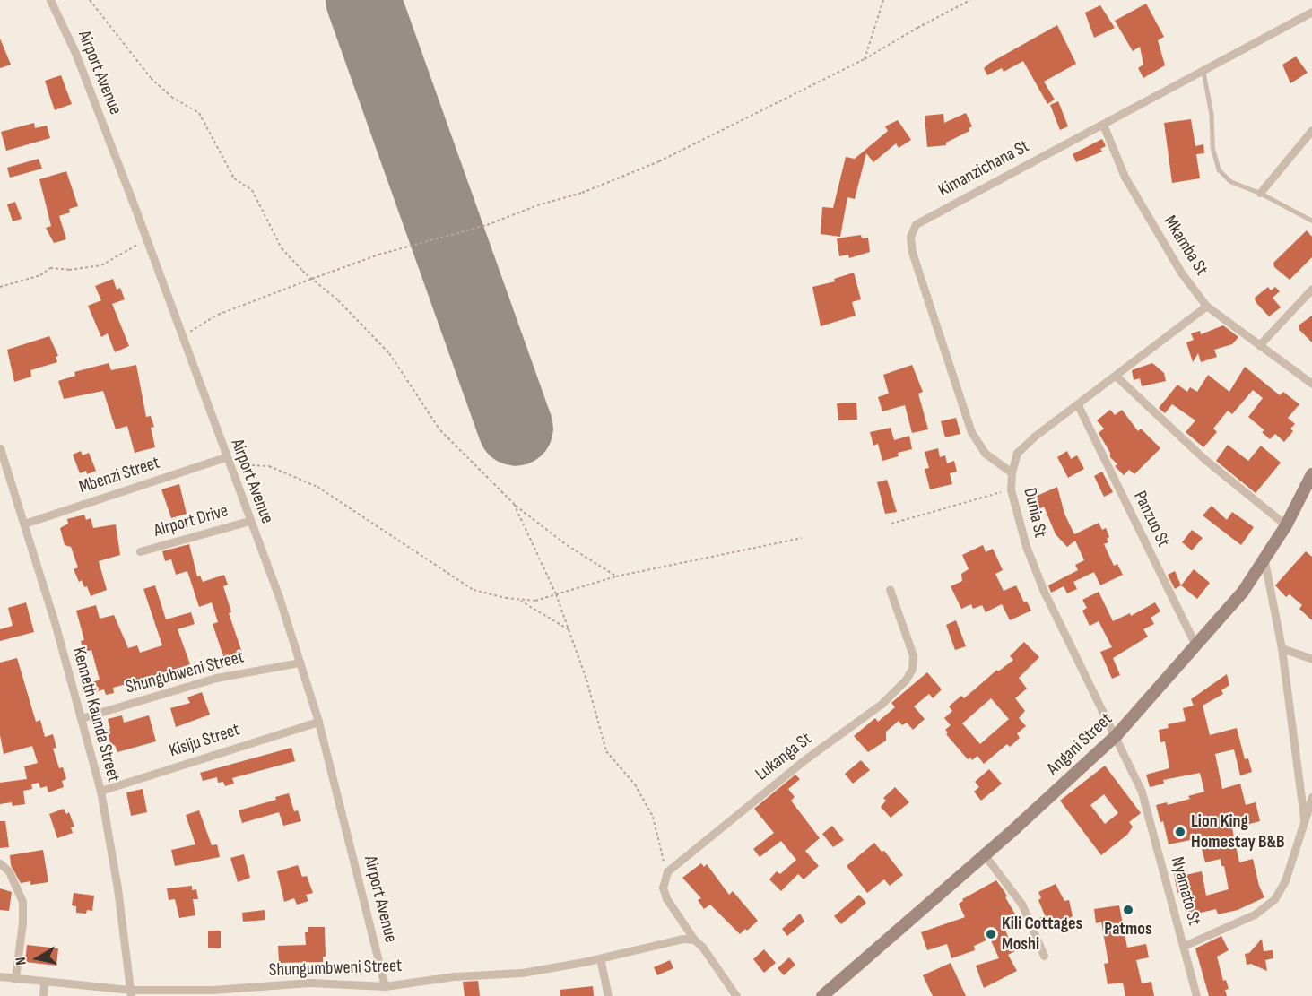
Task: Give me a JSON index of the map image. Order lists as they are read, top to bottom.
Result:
{
  "streets": {
    "street": [
      "Airport Avenue",
      "Kimanzichana St",
      "Mkamba St",
      "Mbenzi Street",
      "Dunia St",
      "Panzuo St",
      "Airport Drive",
      "Shungubweni Street",
      "Kenneth Kaunda Street",
      "Kisiju Street",
      "Angani Street",
      "Lukanga St",
      "Nyamato St",
      "Shungumbweni Street"
    ]
  },
  "crossings": [
    ["Airport Avenue", "Mbenzi Street"],
    ["Airport Avenue", "Airport Drive"],
    ["Airport Avenue", "Shungubweni Street"],
    ["Airport Avenue", "Kisiju Street"],
    ["Airport Avenue", "Shungumbweni Street"],
    ["Kimanzichana St", "Mkamba St"],
    ["Kimanzichana St", "Dunia St"],
    ["Mkamba St", "Dunia St"],
    ["Mbenzi Street", "Kenneth Kaunda Street"],
    ["Dunia St", "Panzuo St"],
    ["Dunia St", "Angani Street"],
    ["Dunia St", "Nyamato St"],
    ["Panzuo St", "Angani Street"],
    ["Shungubweni Street", "Kenneth Kaunda Street"],
    ["Kenneth Kaunda Street", "Kisiju Street"],
    ["Kenneth Kaunda Street", "Shungumbweni Street"],
    ["Angani Street", "Nyamato St"]
  ],
  "places": ["Lion King Homestay B&B", "Patmos", "Kili Cottages Moshi"],
  "north": "left"
}
